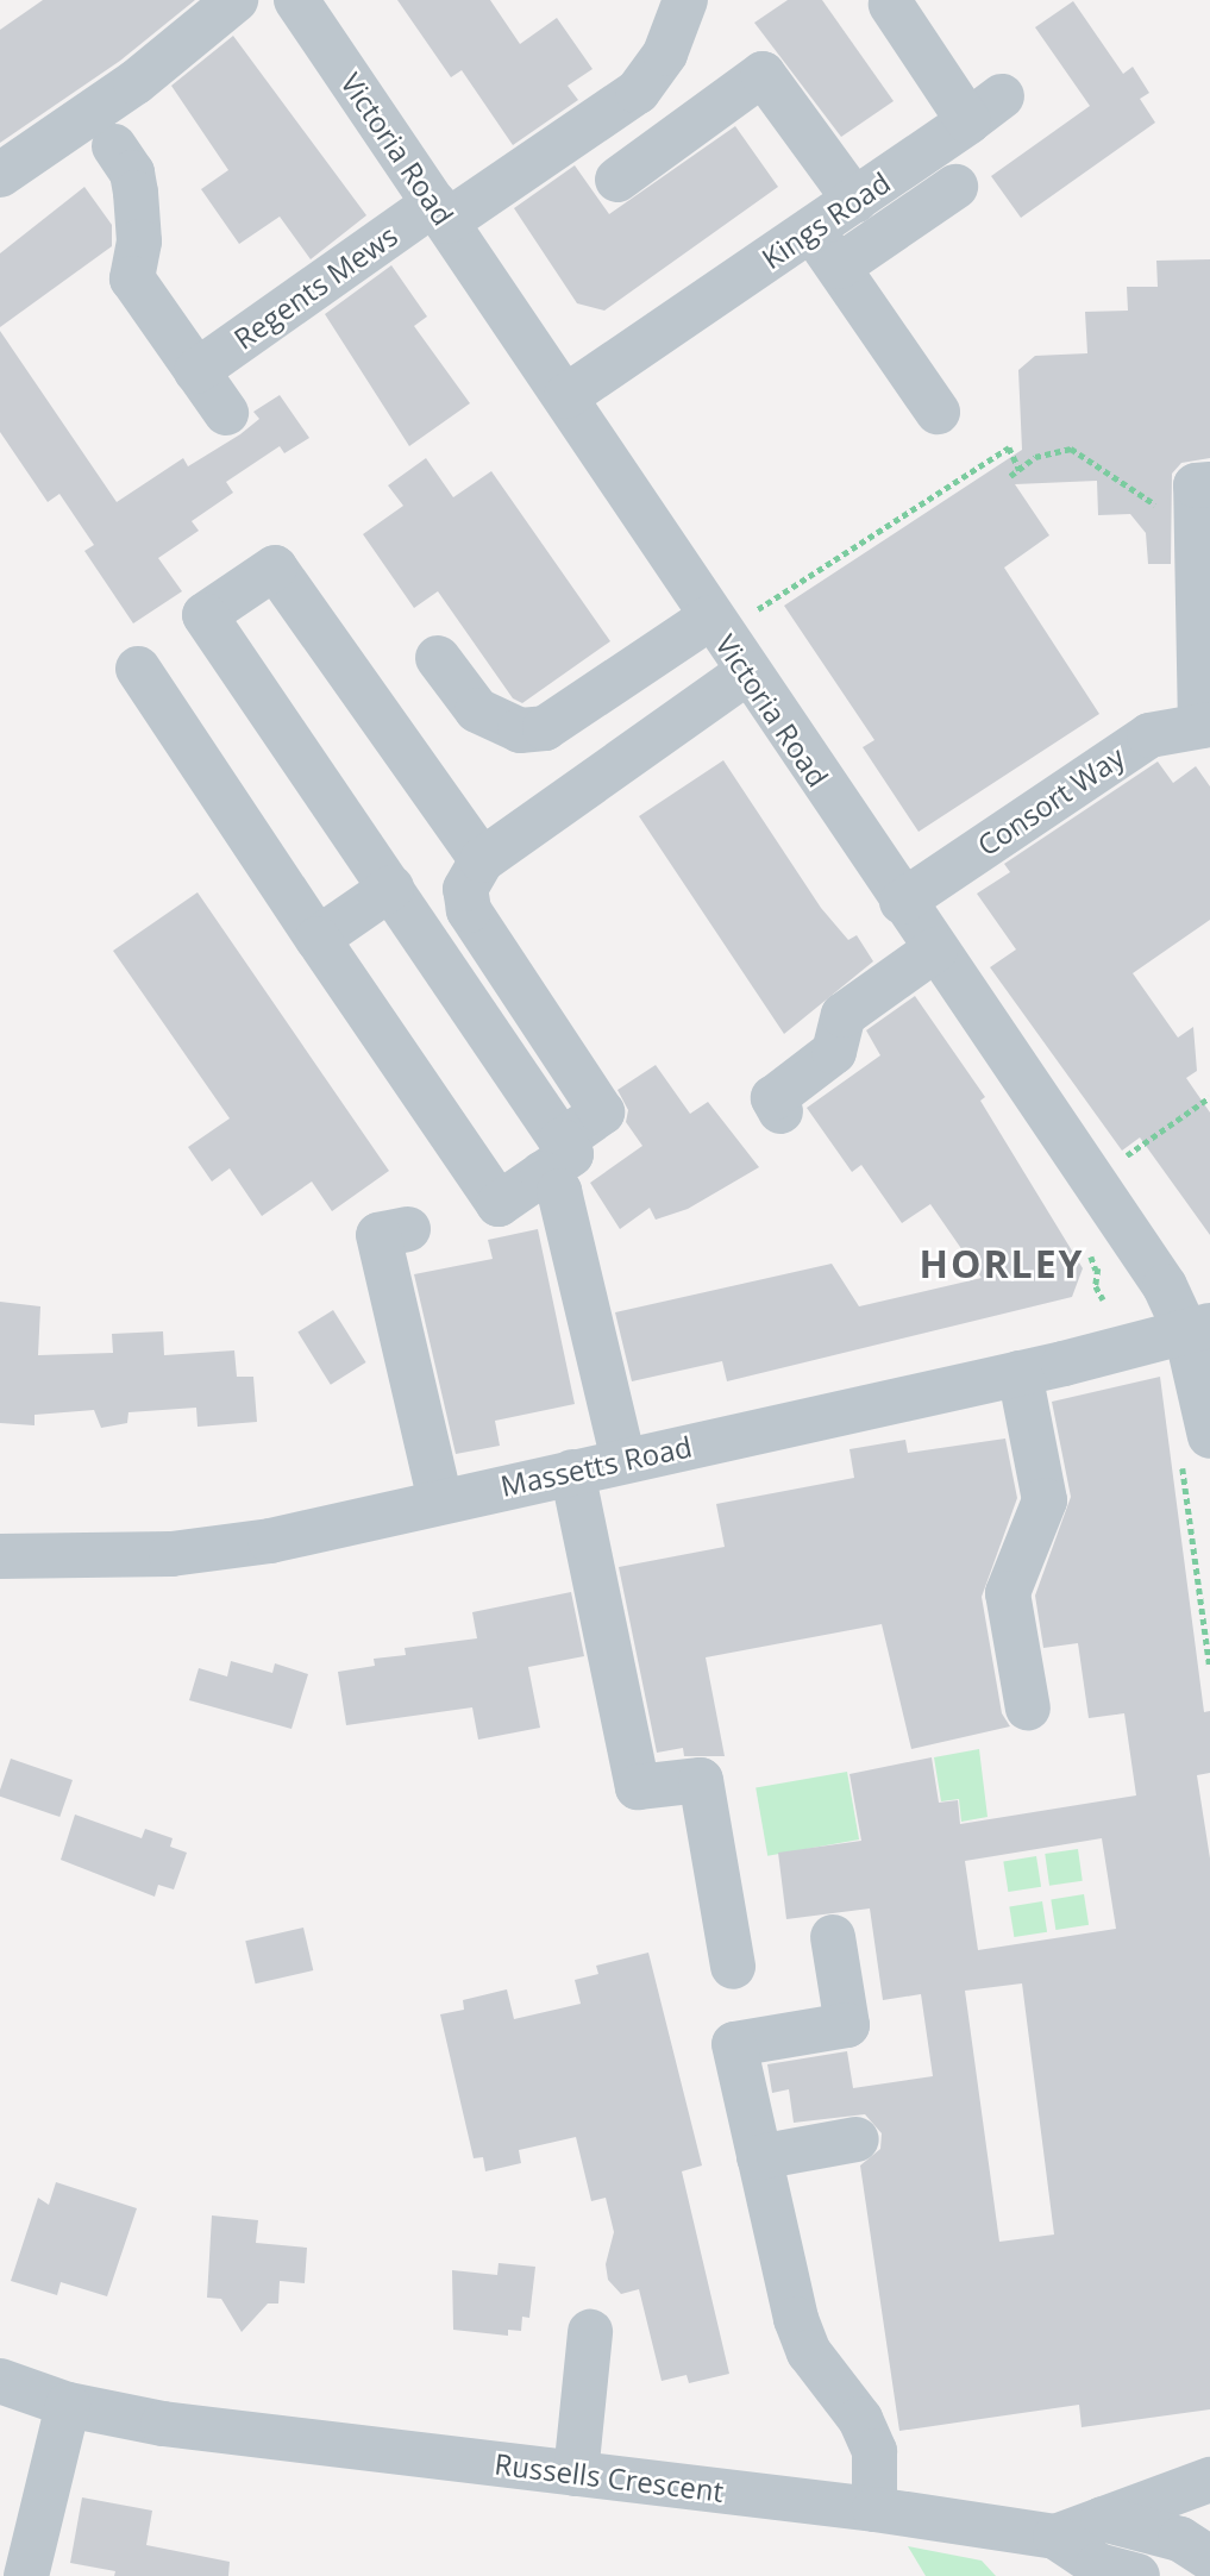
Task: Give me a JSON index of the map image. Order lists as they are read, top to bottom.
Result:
{
  "streets": {
    "street": [
      "Victoria Road",
      "Kings Road",
      "Regents Mews",
      "Consort Way",
      "Massetts Road",
      "Russells Crescent"
    ]
  },
  "crossings": [
    ["Victoria Road", "Kings Road"],
    ["Victoria Road", "Regents Mews"],
    ["Victoria Road", "Consort Way"],
    ["Victoria Road", "Massetts Road"]
  ],
  "districts": ["HORLEY"]
}
